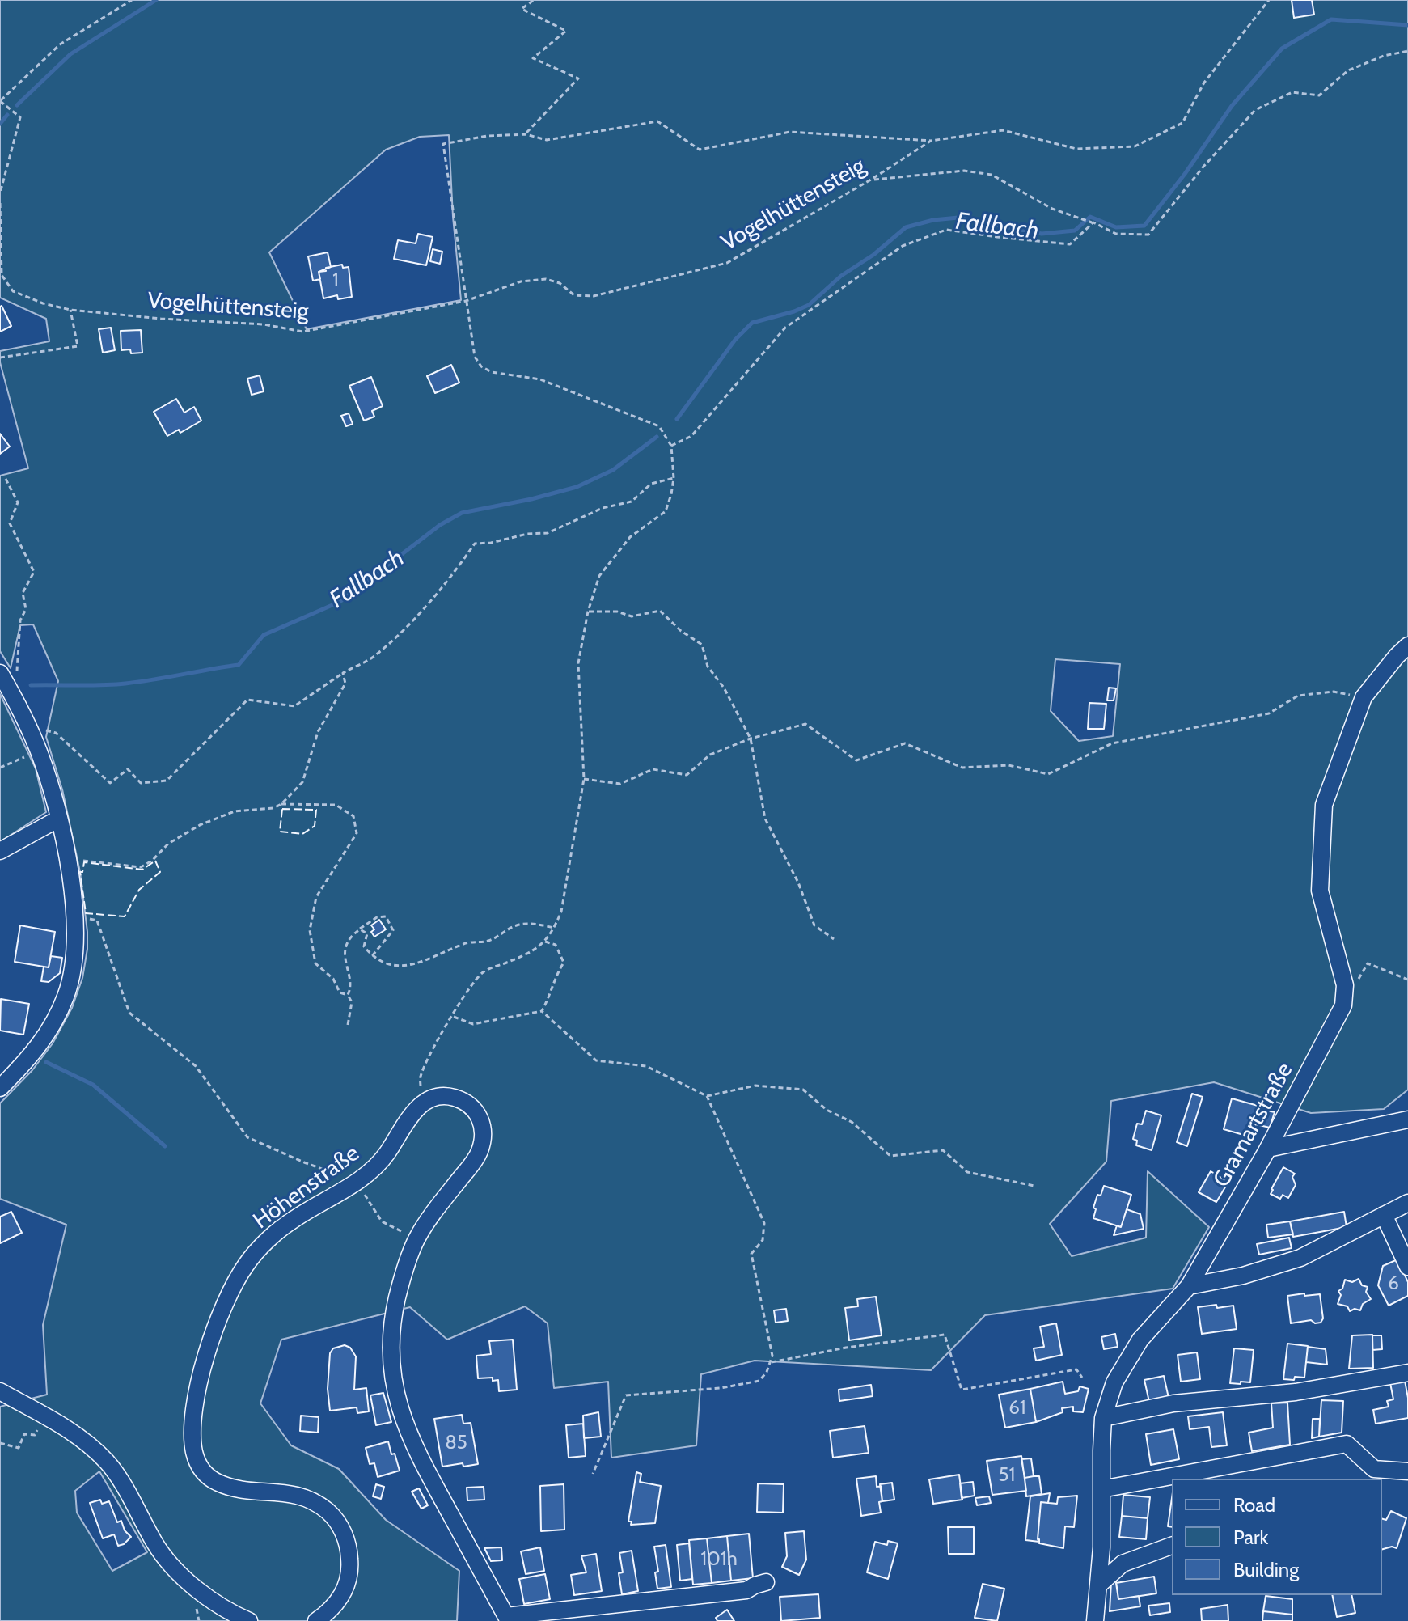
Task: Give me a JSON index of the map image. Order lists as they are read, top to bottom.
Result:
{
  "streets": {
    "street": ["Gramartstraße", "Höhenstraße"],
    "path": ["Vogelhüttensteig"]
  },
  "water": ["Fallbach"],
  "house_numbers": [
    "1",
    "6",
    "61",
    "85",
    "51",
    "101h"
  ],
  "legend": ["Road", "Park", "Building"]
}
